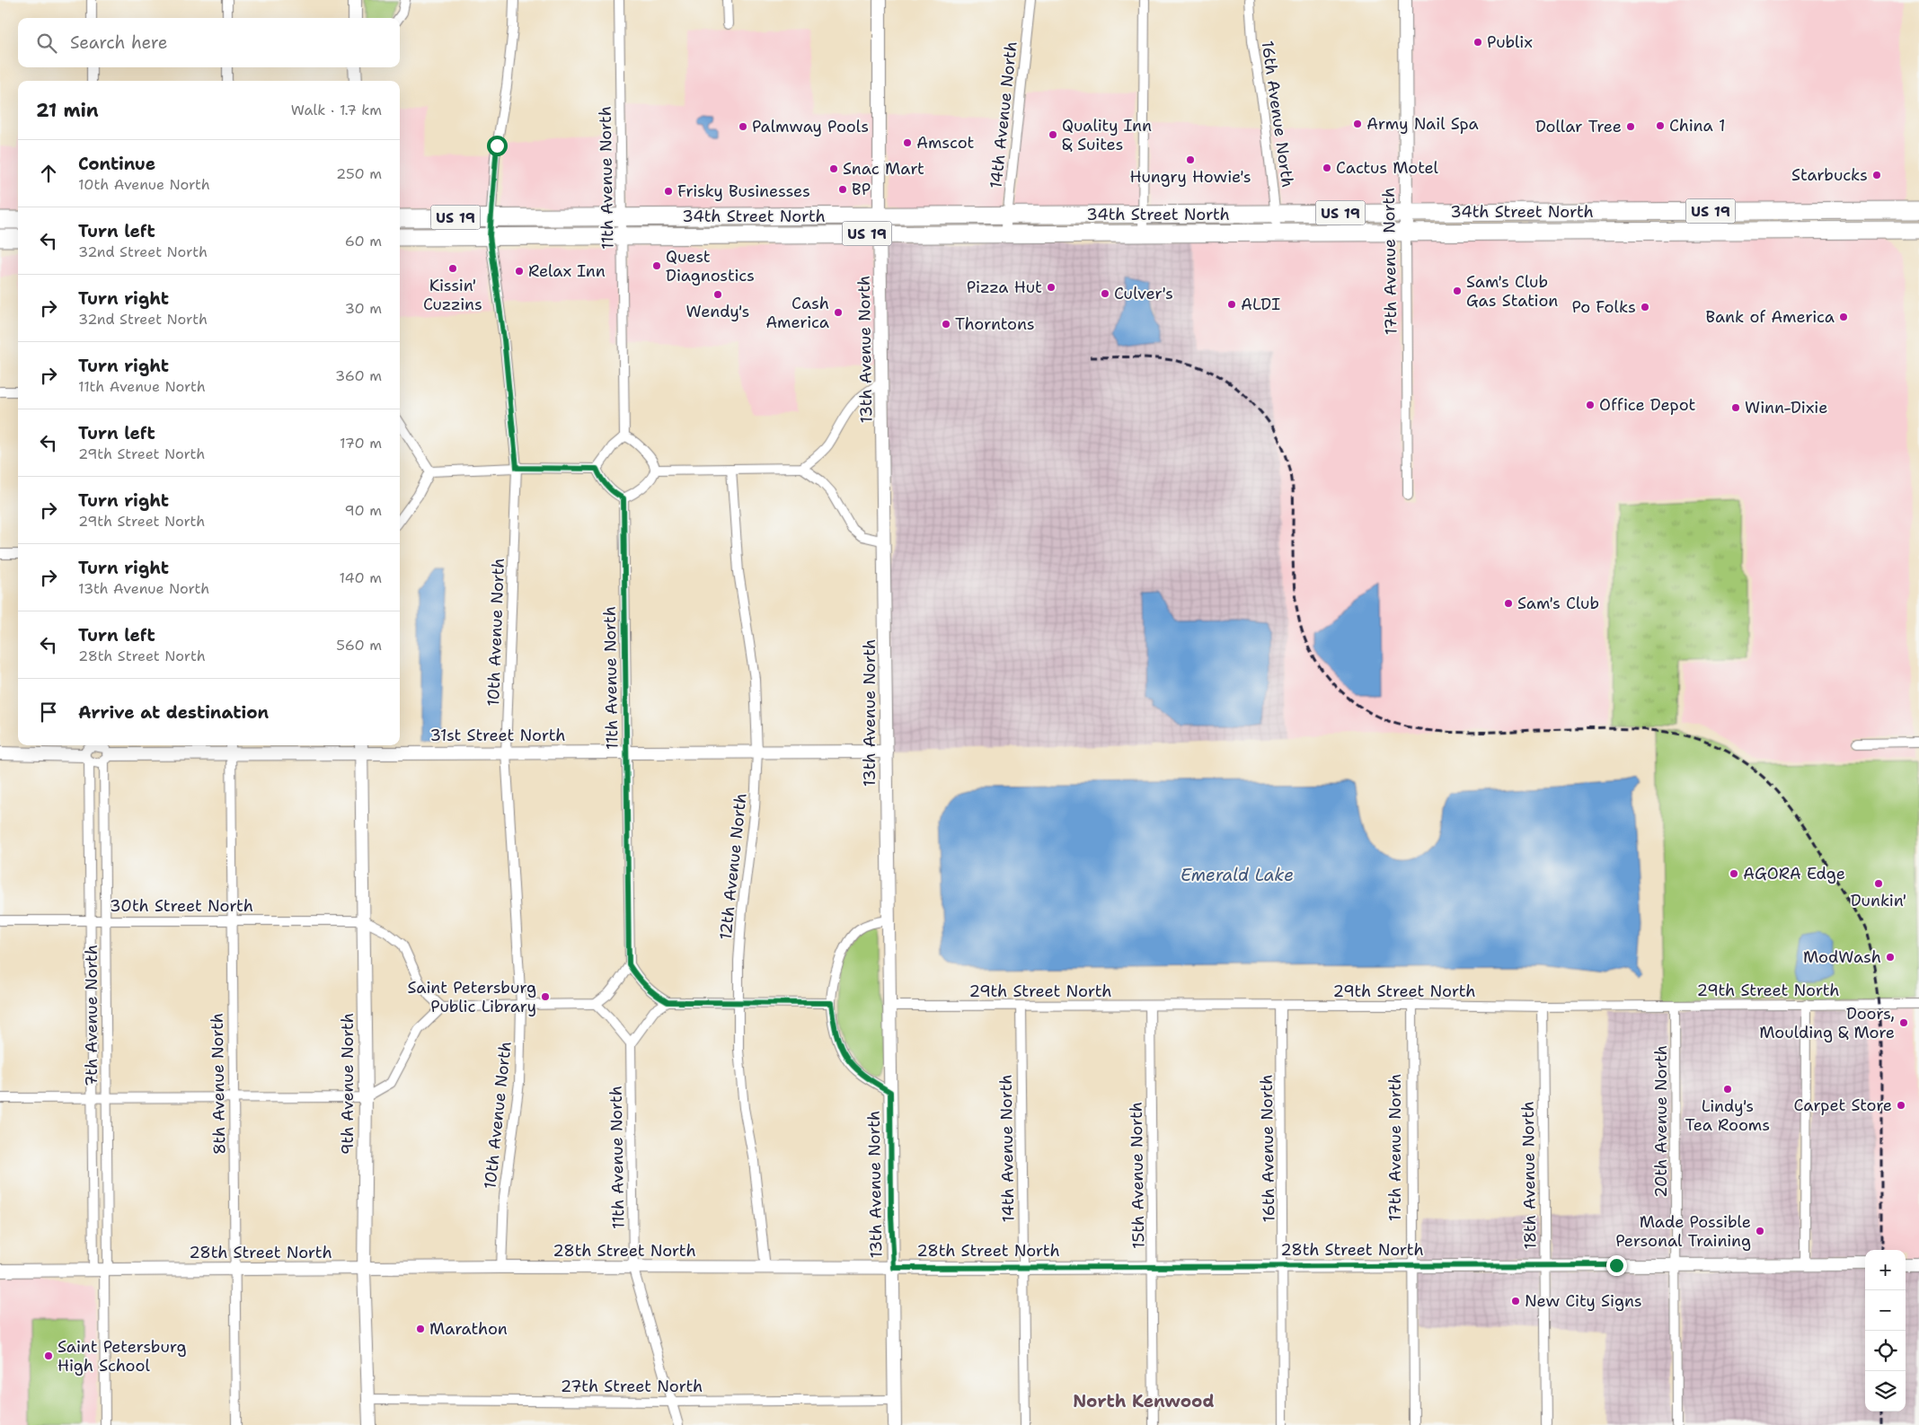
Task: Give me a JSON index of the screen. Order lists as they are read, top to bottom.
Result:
{
  "streets": {
    "highway": ["US 19", "34th Street North"],
    "street": [
      "16th Avenue North",
      "14th Avenue North",
      "11th Avenue North",
      "17th Avenue North",
      "13th Avenue North",
      "10th Avenue North",
      "31st Street North",
      "12th Avenue North",
      "30th Street North",
      "29th Street North",
      "7th Avenue North",
      "8th Avenue North",
      "9th Avenue North",
      "20th Avenue North",
      "15th Avenue North",
      "18th Avenue North",
      "28th Street North",
      "27th Street North"
    ]
  },
  "crossings": [
    ["16th Avenue North", "34th Street North"],
    ["16th Avenue North", "29th Street North"],
    ["16th Avenue North", "28th Street North"],
    ["14th Avenue North", "34th Street North"],
    ["14th Avenue North", "29th Street North"],
    ["14th Avenue North", "28th Street North"],
    ["11th Avenue North", "34th Street North"],
    ["11th Avenue North", "31st Street North"],
    ["11th Avenue North", "28th Street North"],
    ["11th Avenue North", "27th Street North"],
    ["34th Street North", "17th Avenue North"],
    ["34th Street North", "13th Avenue North"],
    ["34th Street North", "10th Avenue North"],
    ["17th Avenue North", "29th Street North"],
    ["17th Avenue North", "28th Street North"],
    ["13th Avenue North", "31st Street North"],
    ["13th Avenue North", "29th Street North"],
    ["13th Avenue North", "28th Street North"],
    ["13th Avenue North", "27th Street North"],
    ["10th Avenue North", "31st Street North"],
    ["10th Avenue North", "28th Street North"],
    ["31st Street North", "12th Avenue North"],
    ["31st Street North", "7th Avenue North"],
    ["31st Street North", "8th Avenue North"],
    ["31st Street North", "9th Avenue North"],
    ["12th Avenue North", "28th Street North"],
    ["30th Street North", "7th Avenue North"],
    ["30th Street North", "8th Avenue North"],
    ["30th Street North", "9th Avenue North"],
    ["29th Street North", "20th Avenue North"],
    ["29th Street North", "15th Avenue North"],
    ["29th Street North", "18th Avenue North"],
    ["7th Avenue North", "28th Street North"],
    ["8th Avenue North", "28th Street North"],
    ["9th Avenue North", "28th Street North"],
    ["9th Avenue North", "27th Street North"],
    ["20th Avenue North", "28th Street North"],
    ["15th Avenue North", "28th Street North"],
    ["18th Avenue North", "28th Street North"]
  ],
  "districts": ["North Kenwood"],
  "water": ["Emerald Lake"],
  "places": [
    "Publix",
    "Army Nail Spa",
    "China 1",
    "Palmway Pools",
    "Dollar Tree",
    "Quality Inn & Suites",
    "Amscot",
    "Hungry Howie's",
    "Cactus Motel",
    "Snac Mart",
    "Starbucks",
    "BP",
    "Frisky Businesses",
    "Quest Diagnostics",
    "Kissin' Cuzzins",
    "Relax Inn",
    "Pizza Hut",
    "Sam's Club Gas Station",
    "Culver's",
    "Wendy's",
    "ALDI",
    "Po Folks",
    "Cash America",
    "Bank of America",
    "Thorntons",
    "Office Depot",
    "Winn-Dixie",
    "Sam's Club",
    "AGORA Edge",
    "Dunkin'",
    "ModWash",
    "Saint Petersburg Public Library",
    "Doors, Moulding & More",
    "Lindy's Tea Rooms",
    "Carpet Store",
    "Made Possible Personal Training",
    "New City Signs",
    "Marathon",
    "Saint Petersburg High School"
  ],
  "page": {
    "search": "Search here",
    "heading": ["21 min", "Walk · 1.7 km"],
    "list": [
      ["Continue", "10th Avenue North", "250 m"],
      ["Turn left", "32nd Street North", "60 m"],
      ["Turn right", "32nd Street North", "30 m"],
      ["Turn right", "11th Avenue North", "360 m"],
      ["Turn left", "29th Street North", "170 m"],
      ["Turn right", "29th Street North", "90 m"],
      ["Turn right", "13th Avenue North", "140 m"],
      ["Turn left", "28th Street North", "560 m"],
      "Arrive at destination"
    ],
    "map_buttons": ["+", "−"]
  }
}
